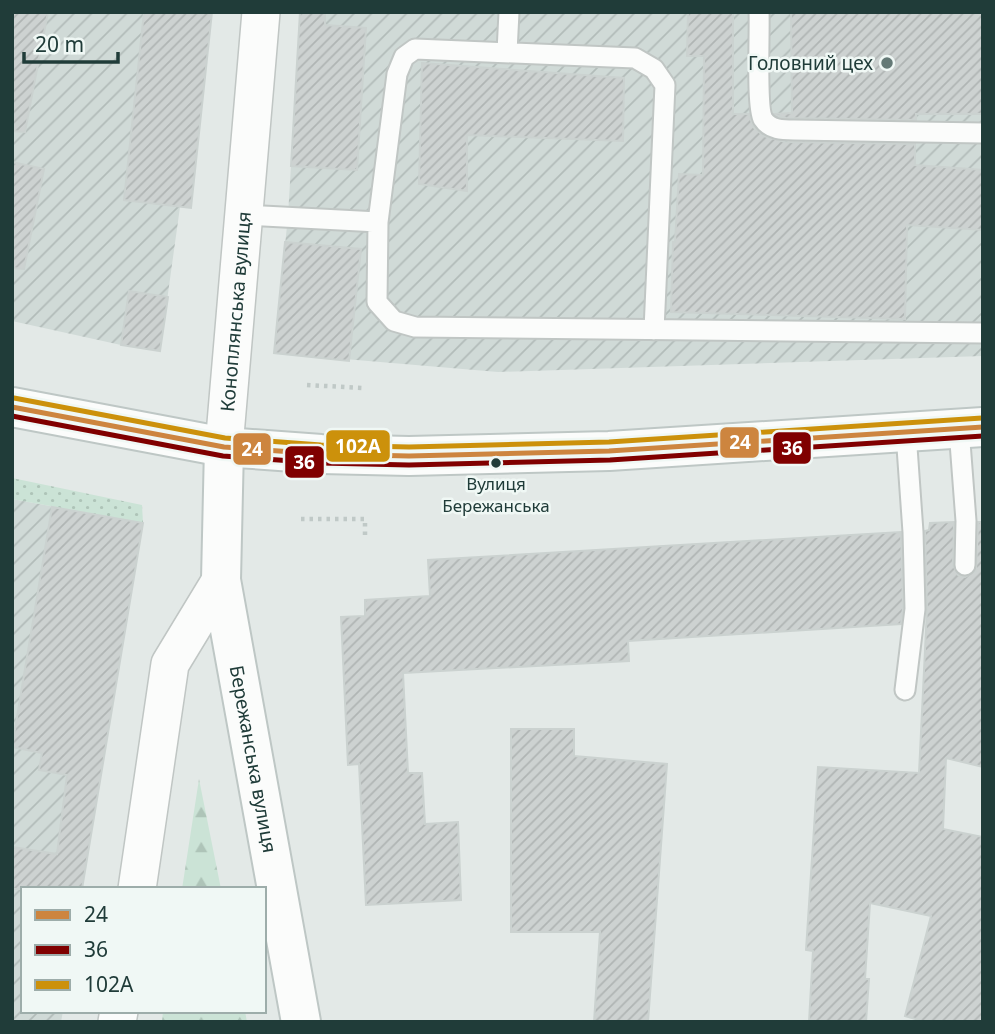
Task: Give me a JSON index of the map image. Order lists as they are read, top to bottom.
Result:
{
  "streets": {
    "main road": ["Коноплянська вулиця", "Бережанська вулиця"]
  },
  "crossings": [
    ["Коноплянська вулиця", "Бережанська вулиця"]
  ],
  "places": ["Головний цех", "Вулиця Бережанська"],
  "lines": ["transit line 102А", "transit line 24", "transit line 36"],
  "legend": ["24", "36", "102А"],
  "scale_bar": "20 m"
}
